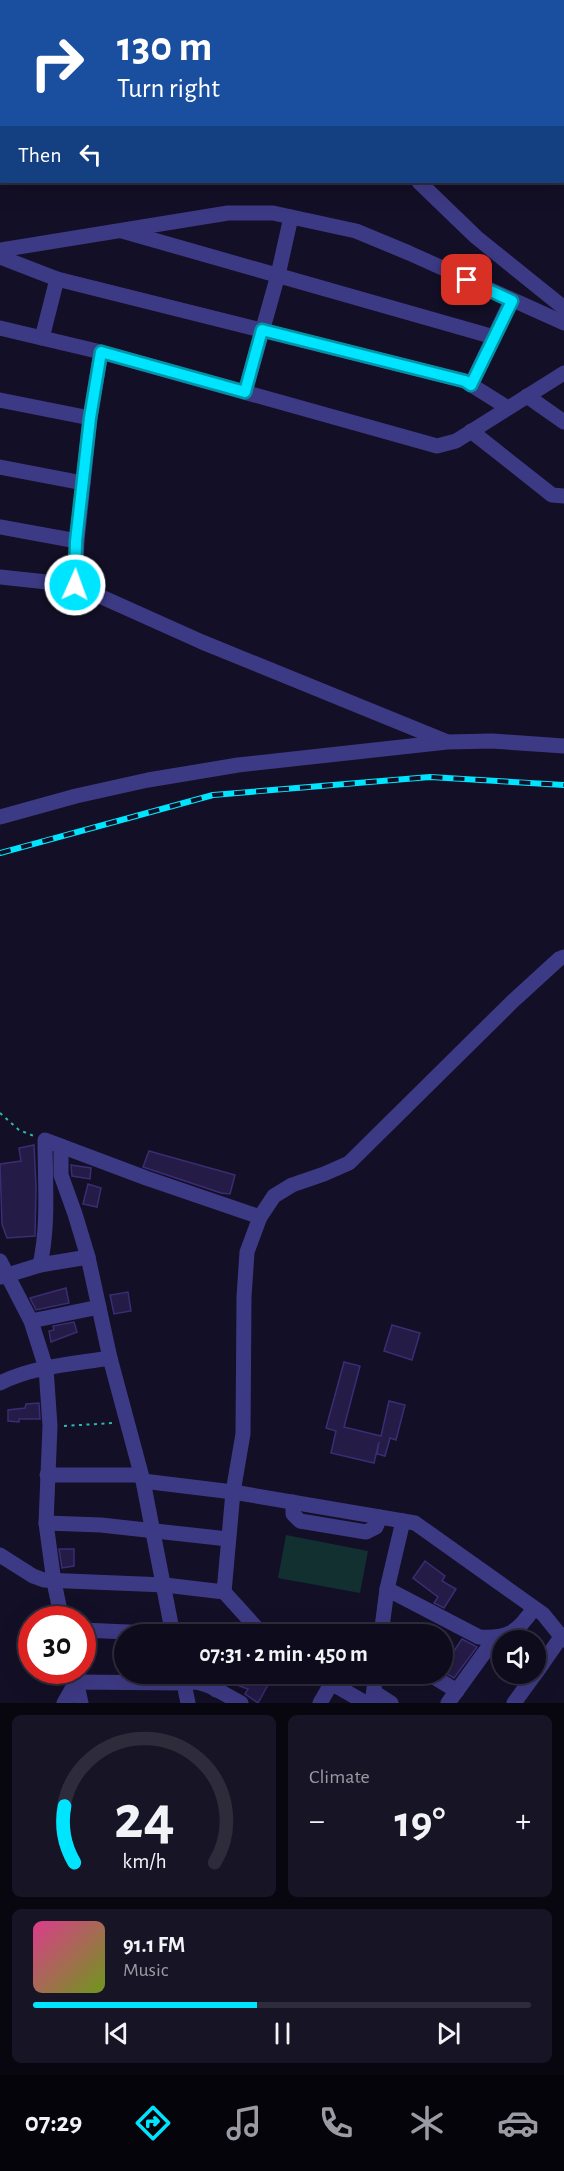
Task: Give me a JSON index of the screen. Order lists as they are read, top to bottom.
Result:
{
  "page": {
    "turn": ["130 m", "Turn right"],
    "then": "Then",
    "limit": "30",
    "trip": "07:31 · 2 min · 450 m",
    "tile": "Climate",
    "heat": ["−", "19°", "+"],
    "song": ["91.1 FM", "Music"],
    "tabs": "07:29",
    "gauge": ["24", "km/h"]
  }
}
